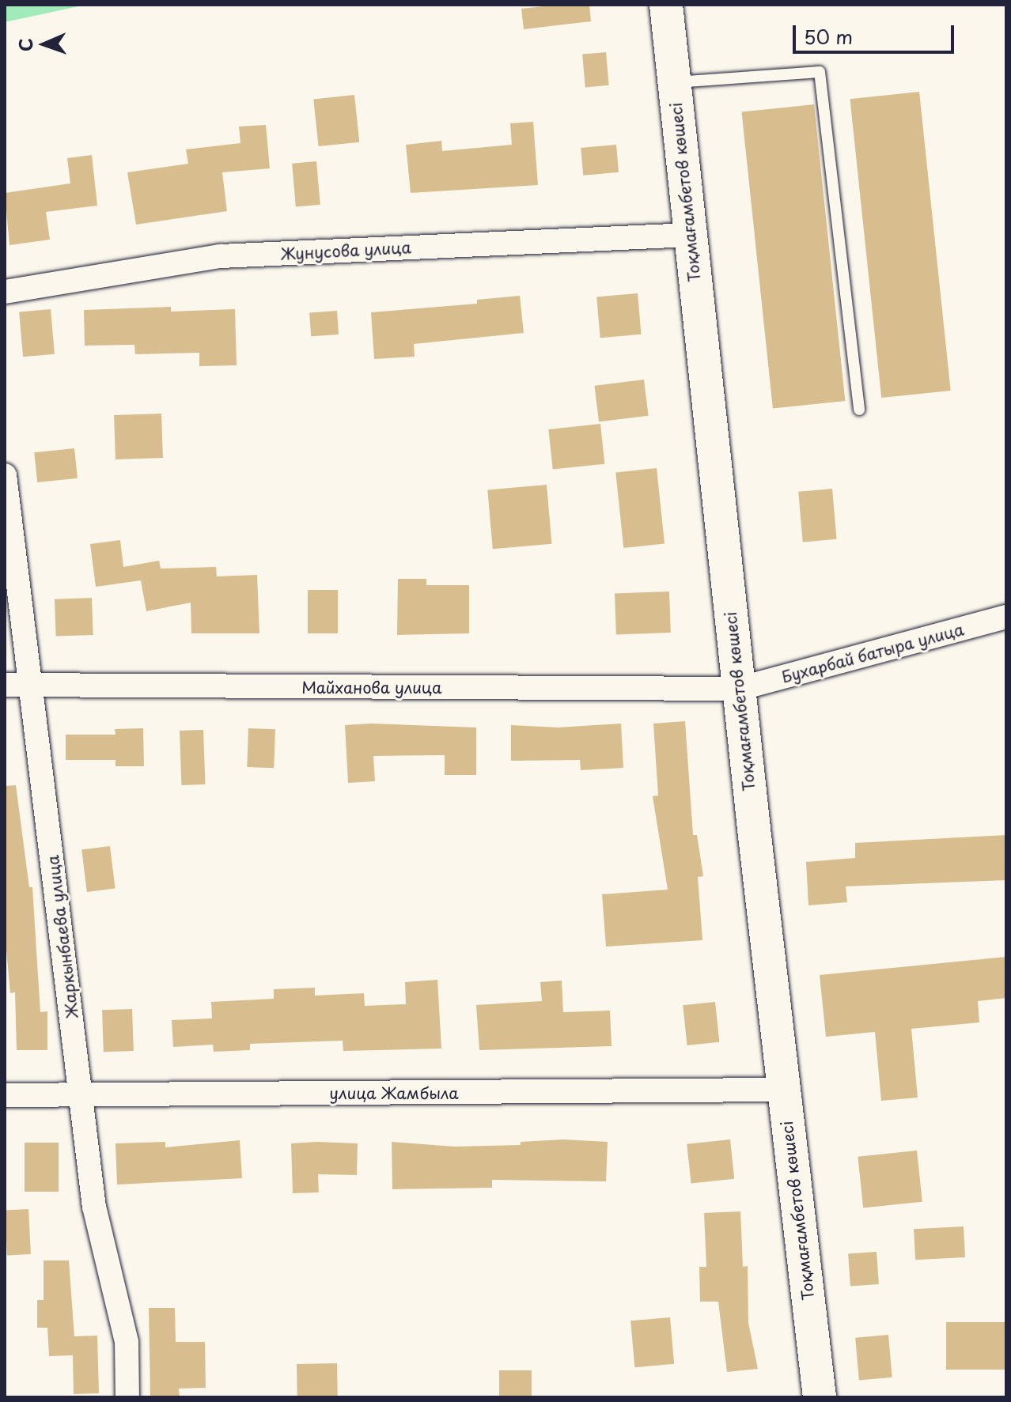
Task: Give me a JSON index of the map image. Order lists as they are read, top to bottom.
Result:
{
  "streets": {
    "street": [
      "Тоқмағамбетов көшесі",
      "Жунусова улица",
      "Бухарбай батыра улица",
      "Майханова улица",
      "Жаркынбаева улица",
      "улица Жамбыла"
    ]
  },
  "crossings": [
    ["Тоқмағамбетов көшесі", "Жунусова улица"],
    ["Тоқмағамбетов көшесі", "Бухарбай батыра улица"],
    ["Тоқмағамбетов көшесі", "Майханова улица"],
    ["Тоқмағамбетов көшесі", "улица Жамбыла"],
    ["Бухарбай батыра улица", "Майханова улица"],
    ["Майханова улица", "Жаркынбаева улица"],
    ["Жаркынбаева улица", "улица Жамбыла"]
  ],
  "scale_bar": "50 m",
  "north": "left"
}
